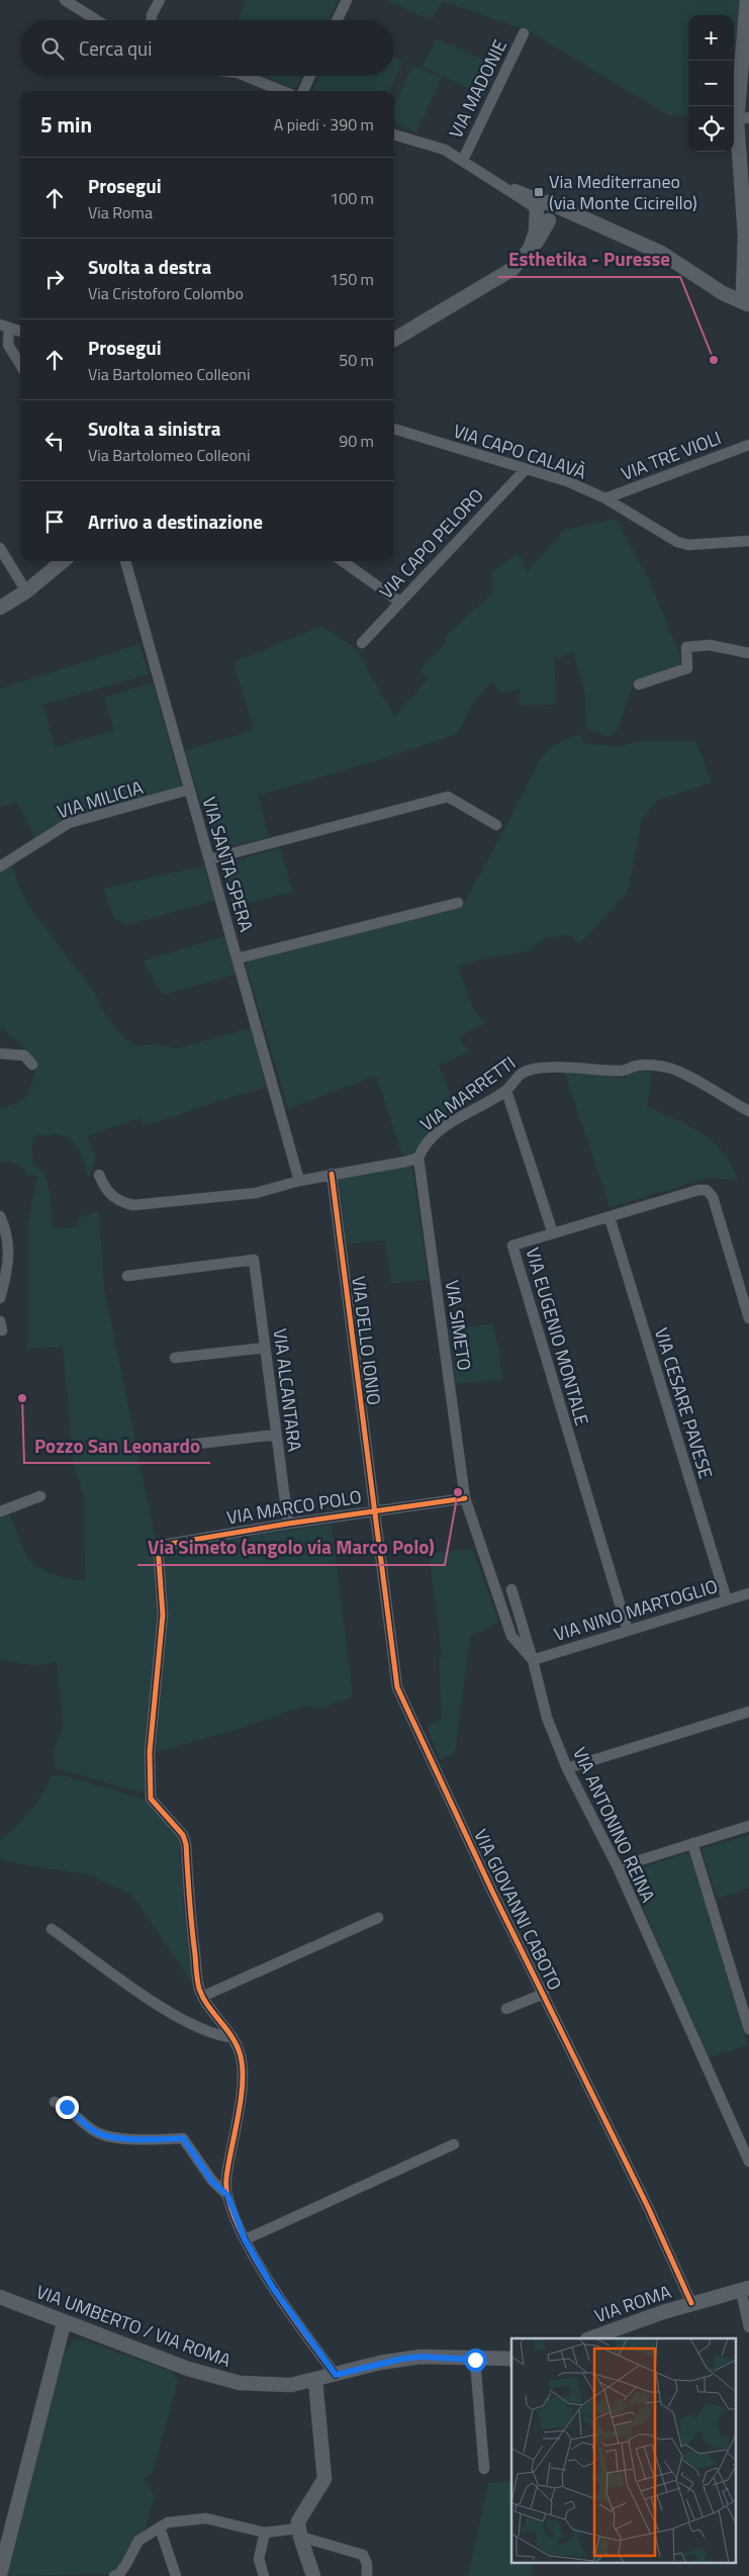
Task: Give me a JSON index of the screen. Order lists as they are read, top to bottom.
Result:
{
  "streets": {
    "street": [
      "VIA MADONIE",
      "VIA CAPO CALAVÀ",
      "VIA TRE VIOLI",
      "VIA CAPO PELORO",
      "VIA MILICIA",
      "VIA SANTA SPERA",
      "VIA MARRETTI",
      "VIA SIMETO",
      "VIA EUGENIO MONTALE",
      "VIA DELLO IONIO",
      "VIA ALCANTARA",
      "VIA CESARE PAVESE",
      "VIA MARCO POLO",
      "VIA NINO MARTOGLIO",
      "VIA ANTONINO REINA",
      "VIA GIOVANNI CABOTO",
      "VIA ROMA",
      "VIA UMBERTO / VIA ROMA"
    ]
  },
  "crossings": [
    ["VIA CAPO CALAVÀ", "VIA TRE VIOLI"],
    ["VIA CAPO CALAVÀ", "VIA CAPO PELORO"],
    ["VIA MILICIA", "VIA SANTA SPERA"],
    ["VIA SANTA SPERA", "VIA MARRETTI"],
    ["VIA MARRETTI", "VIA SIMETO"],
    ["VIA MARRETTI", "VIA DELLO IONIO"],
    ["VIA SIMETO", "VIA MARCO POLO"],
    ["VIA SIMETO", "VIA ANTONINO REINA"],
    ["VIA EUGENIO MONTALE", "VIA CESARE PAVESE"],
    ["VIA EUGENIO MONTALE", "VIA NINO MARTOGLIO"],
    ["VIA DELLO IONIO", "VIA MARCO POLO"],
    ["VIA DELLO IONIO", "VIA GIOVANNI CABOTO"],
    ["VIA ALCANTARA", "VIA MARCO POLO"],
    ["VIA CESARE PAVESE", "VIA NINO MARTOGLIO"],
    ["VIA MARCO POLO", "VIA ANTONINO REINA"],
    ["VIA MARCO POLO", "VIA GIOVANNI CABOTO"],
    ["VIA NINO MARTOGLIO", "VIA ANTONINO REINA"],
    ["VIA GIOVANNI CABOTO", "VIA ROMA"]
  ],
  "places": {
    "transit": ["Via Mediterraneo (via Monte Cicirello)"],
    "other": ["Esthetika - Puresse", "Pozzo San Leonardo", "Via Simeto (angolo via Marco Polo)"]
  },
  "page": {
    "map_buttons": ["+", "−"],
    "search": "Cerca qui",
    "heading": ["5 min", "A piedi · 390 m"],
    "list": [
      ["Prosegui", "Via Roma", "100 m"],
      ["Svolta a destra", "Via Cristoforo Colombo", "150 m"],
      ["Prosegui", "Via Bartolomeo Colleoni", "50 m"],
      ["Svolta a sinistra", "Via Bartolomeo Colleoni", "90 m"],
      "Arrivo a destinazione"
    ]
  }
}
